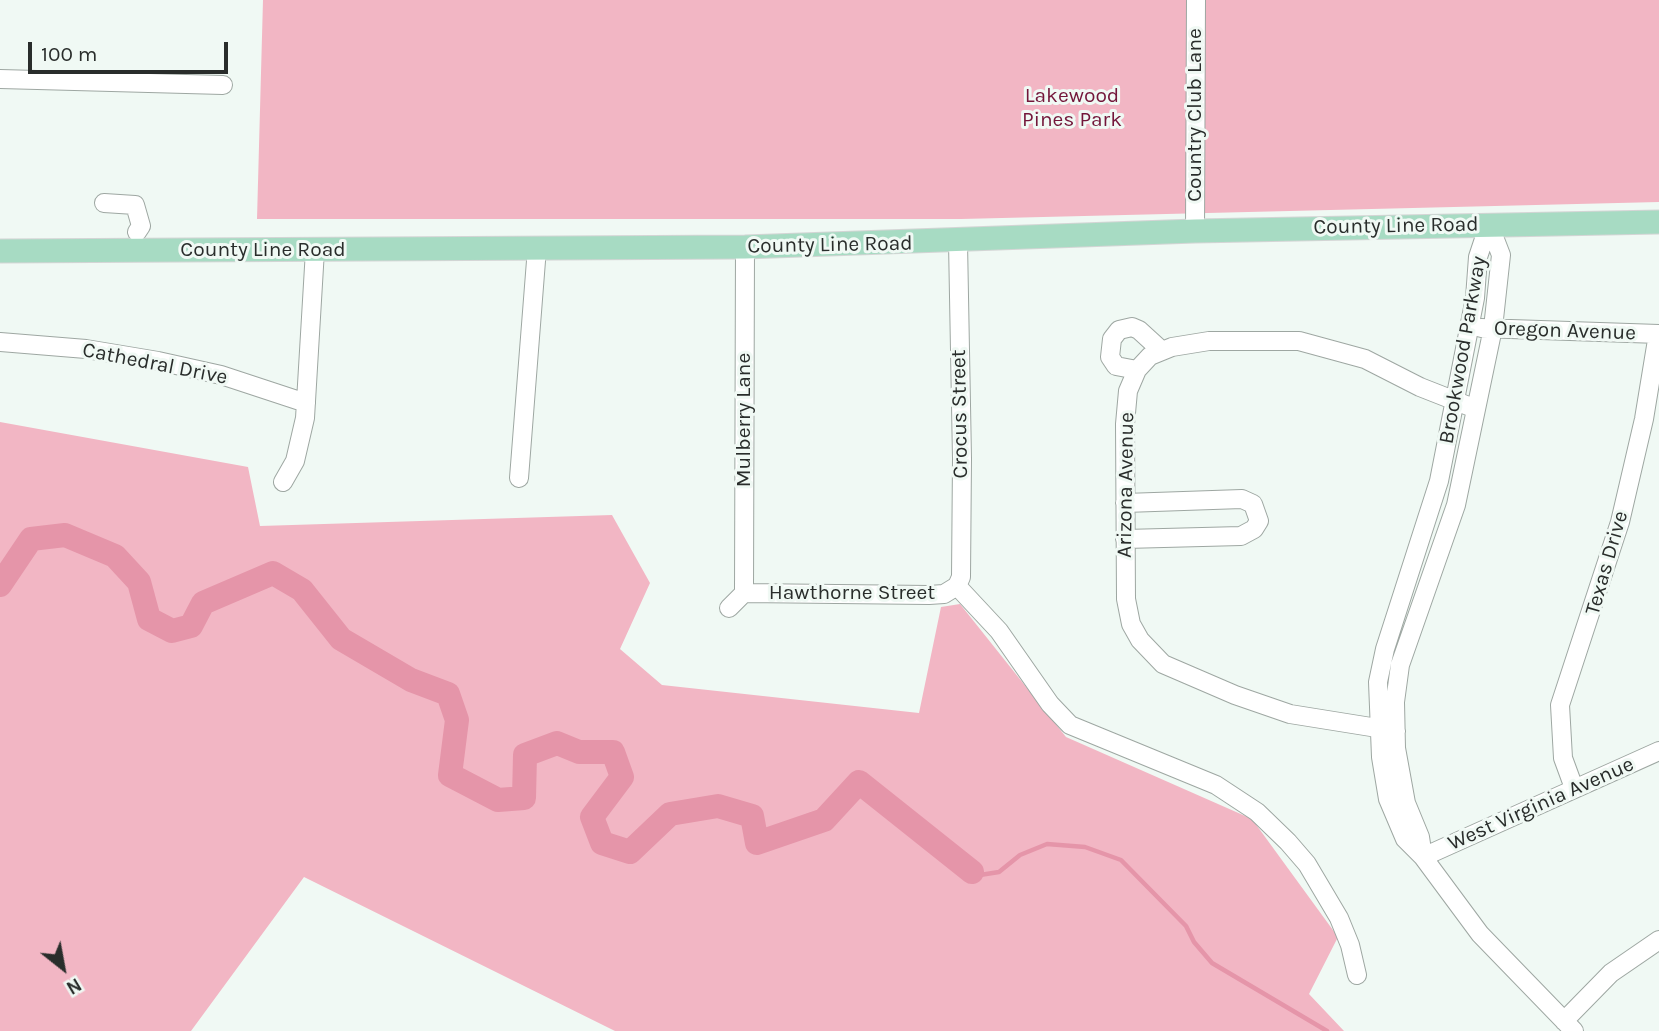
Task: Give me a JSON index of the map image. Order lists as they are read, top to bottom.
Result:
{
  "streets": {
    "main road": ["County Line Road"],
    "street": [
      "Country Club Lane",
      "Oregon Avenue",
      "Brookwood Parkway",
      "Cathedral Drive",
      "Crocus Street",
      "Mulberry Lane",
      "Arizona Avenue",
      "Texas Drive",
      "Hawthorne Street",
      "West Virginia Avenue"
    ]
  },
  "crossings": [
    ["Country Club Lane", "County Line Road"],
    ["County Line Road", "Brookwood Parkway"],
    ["County Line Road", "Crocus Street"],
    ["County Line Road", "Mulberry Lane"],
    ["Oregon Avenue", "Brookwood Parkway"],
    ["Oregon Avenue", "Texas Drive"],
    ["Brookwood Parkway", "Arizona Avenue"],
    ["Brookwood Parkway", "West Virginia Avenue"],
    ["Crocus Street", "Hawthorne Street"],
    ["Mulberry Lane", "Hawthorne Street"],
    ["Texas Drive", "West Virginia Avenue"]
  ],
  "parks": ["Lakewood Pines Park"],
  "scale_bar": "100 m",
  "north": "bottom right"
}
